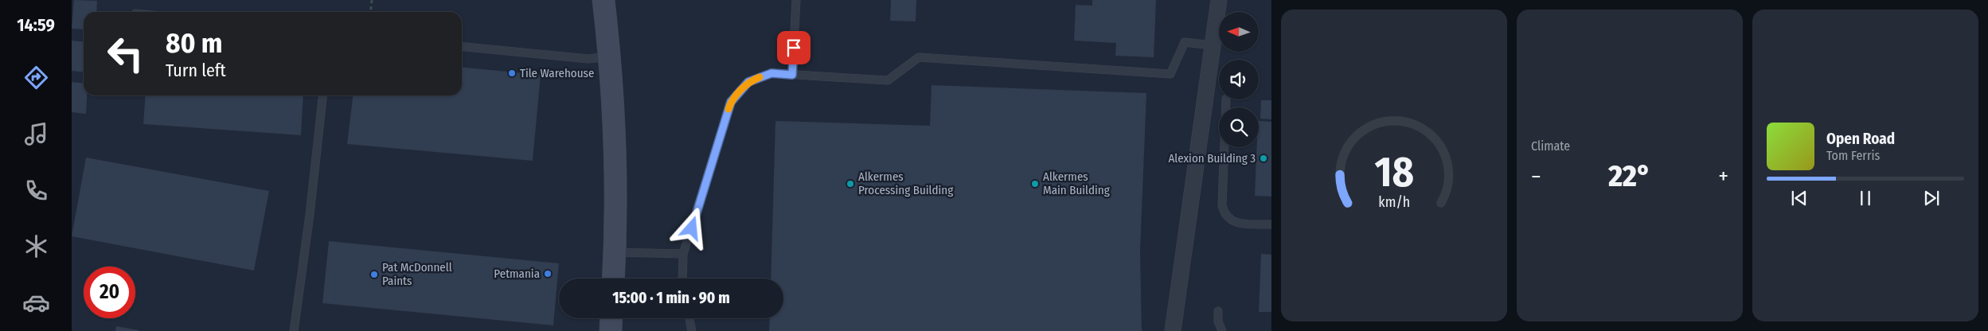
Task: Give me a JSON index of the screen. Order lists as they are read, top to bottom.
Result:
{
  "places": [
    "Tile Warehouse",
    "Alexion Building 3",
    "Alkermes Processing Building",
    "Alkermes Main Building",
    "Petmania",
    "Pat McDonnell Paints"
  ],
  "north": "left",
  "page": {
    "tabs": "14:59",
    "tile": "Climate",
    "turn": ["80 m", "Turn left"],
    "song": ["Open Road", "Tom Ferris"],
    "heat": ["−", "22°", "+"],
    "limit": "20",
    "trip": "15:00 · 1 min · 90 m",
    "gauge": ["18", "km/h"]
  }
}
